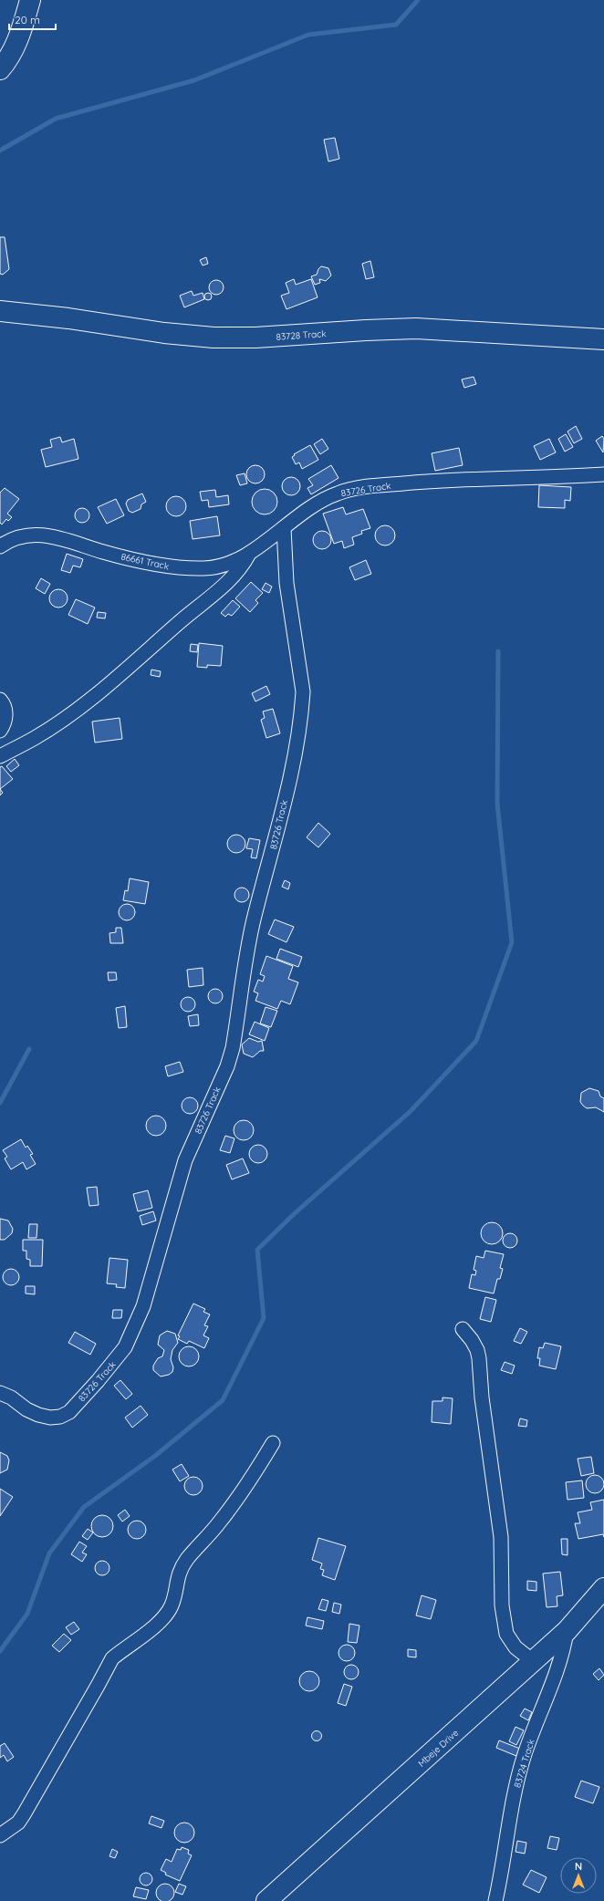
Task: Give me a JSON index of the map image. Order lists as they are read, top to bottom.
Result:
{
  "streets": {
    "street": [
      "83728 Track",
      "83726 Track",
      "86661 Track",
      "Mbeje Drive",
      "83724 Track"
    ]
  },
  "crossings": [
    ["83726 Track", "86661 Track"],
    ["Mbeje Drive", "83724 Track"]
  ],
  "scale_bar": "20 m",
  "north": "top"
}
